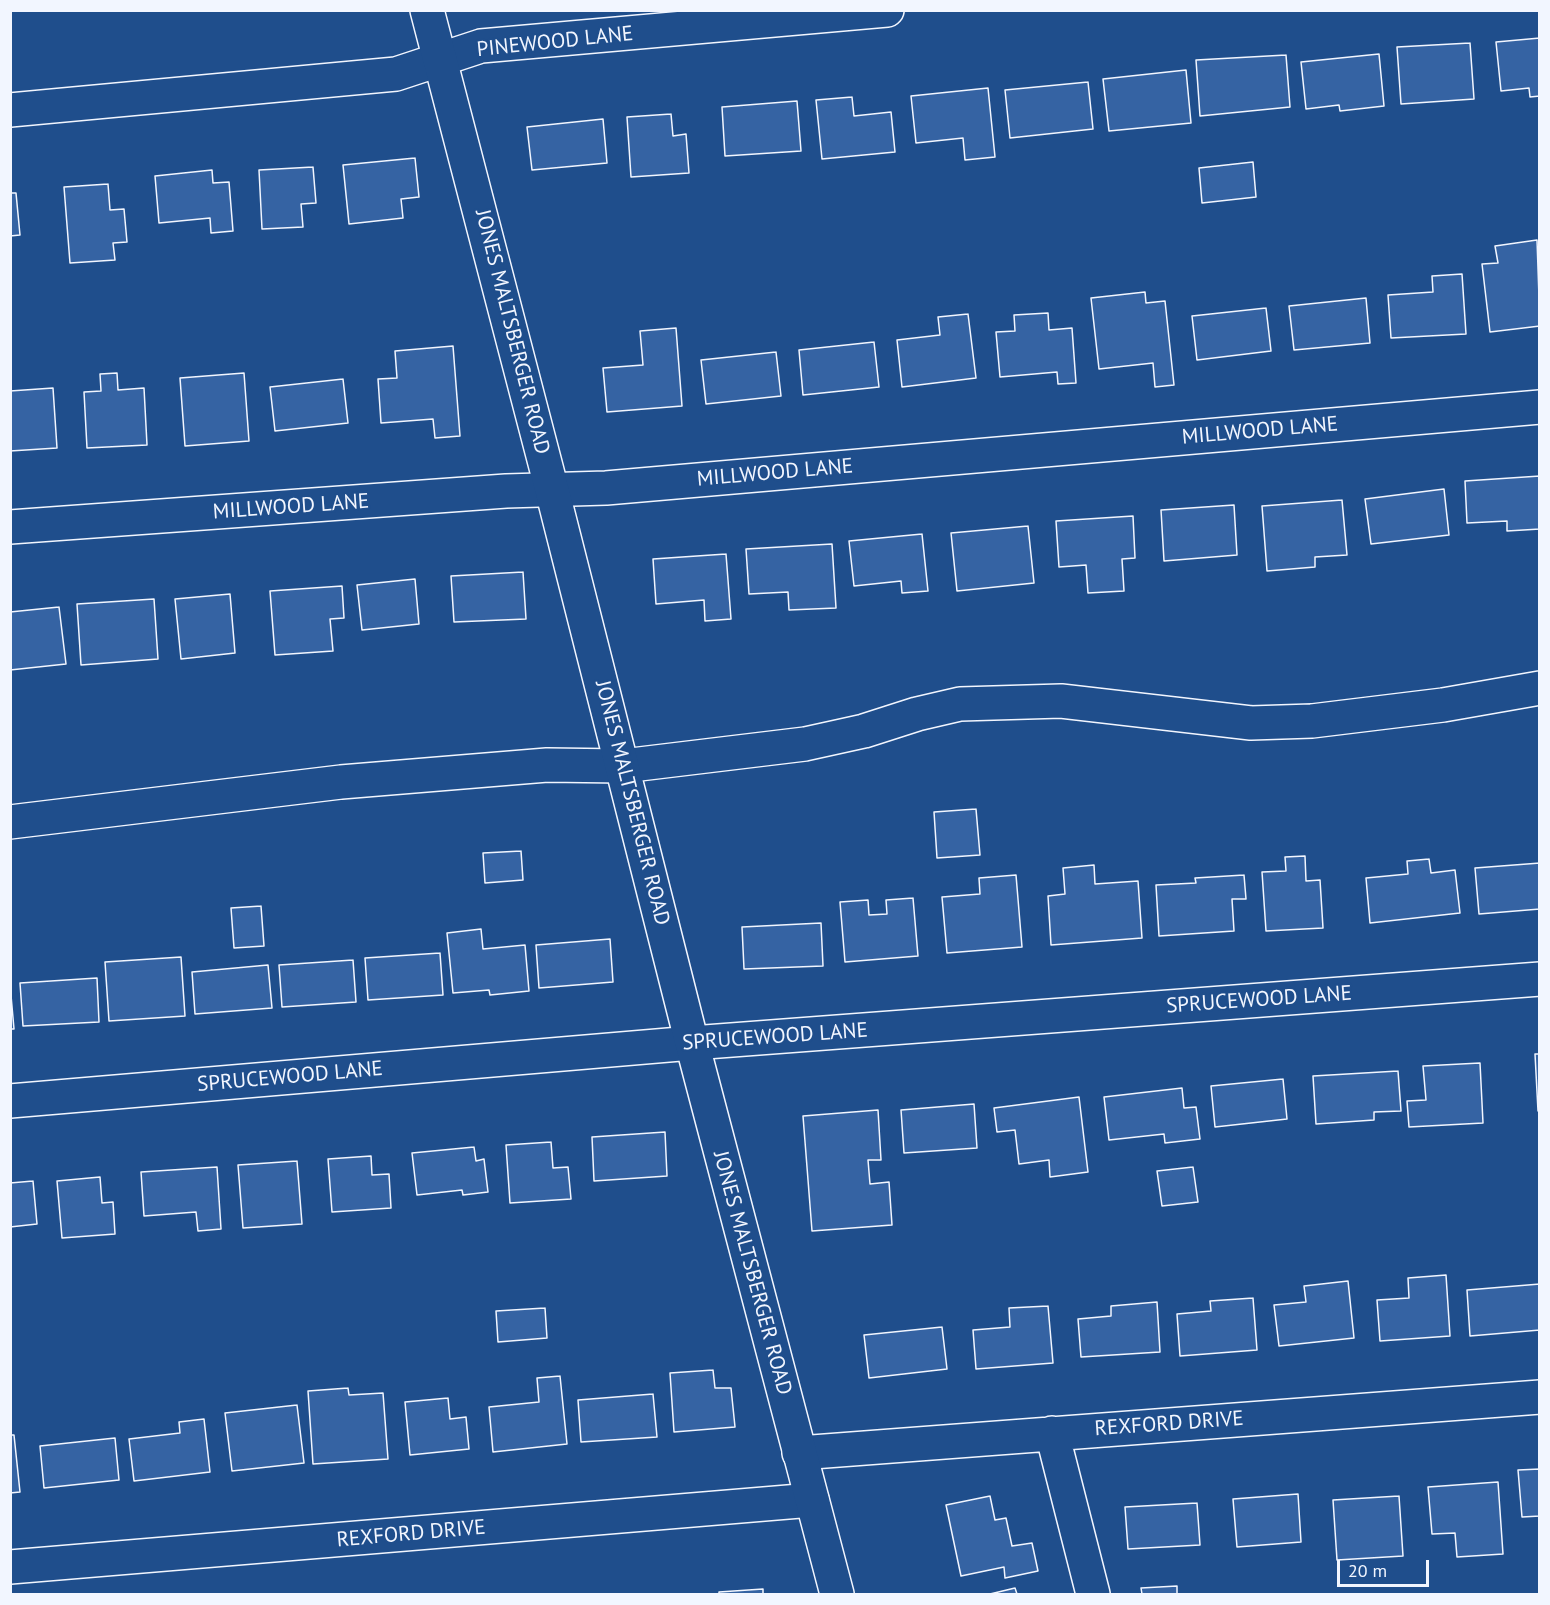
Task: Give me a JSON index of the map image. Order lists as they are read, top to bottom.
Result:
{
  "streets": {
    "street": [
      "PINEWOOD LANE",
      "JONES MALTSBERGER ROAD",
      "MILLWOOD LANE",
      "SPRUCEWOOD LANE",
      "REXFORD DRIVE"
    ]
  },
  "crossings": [
    ["PINEWOOD LANE", "JONES MALTSBERGER ROAD"],
    ["JONES MALTSBERGER ROAD", "MILLWOOD LANE"],
    ["JONES MALTSBERGER ROAD", "SPRUCEWOOD LANE"],
    ["JONES MALTSBERGER ROAD", "REXFORD DRIVE"]
  ],
  "scale_bar": "20 m"
}
